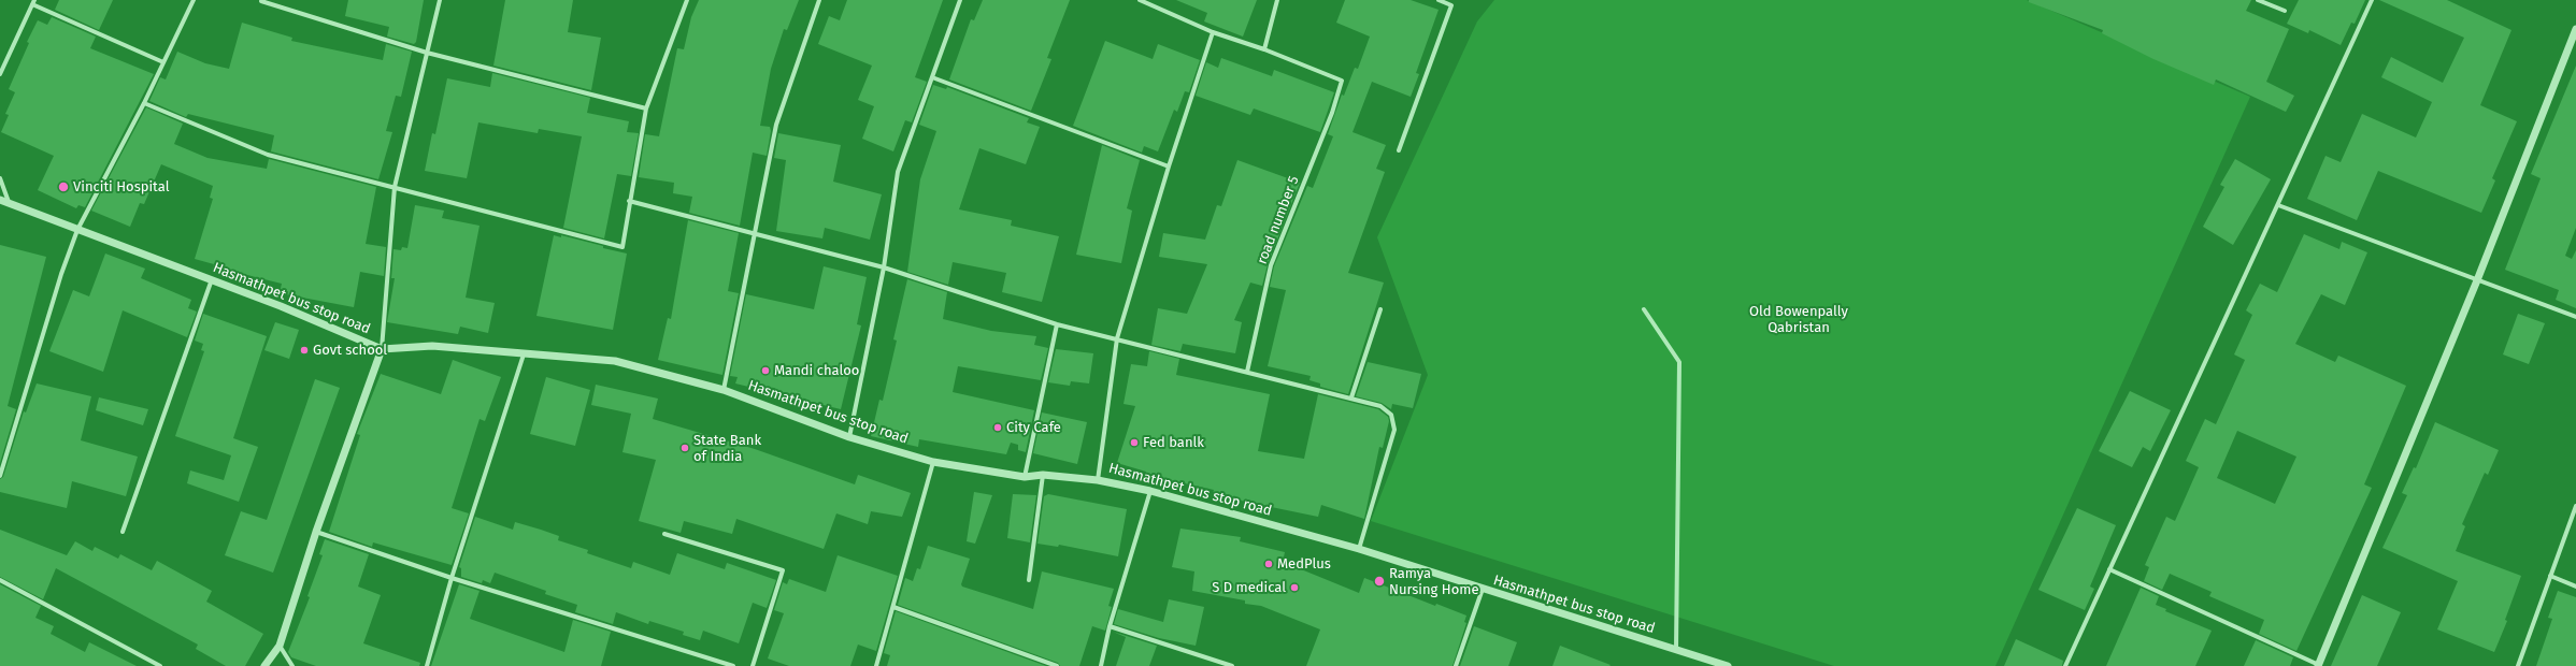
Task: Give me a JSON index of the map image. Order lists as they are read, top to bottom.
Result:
{
  "streets": {
    "street": ["road number 5", "Hasmathpet bus stop road"]
  },
  "parks": ["Old Bowenpally Qabristan"],
  "places": [
    "Vinciti Hospital",
    "Govt school",
    "Mandi chaloo",
    "City Cafe",
    "Fed banlk",
    "State Bank of India",
    "MedPlus",
    "Ramya Nursing Home",
    "S D medical"
  ]
}
